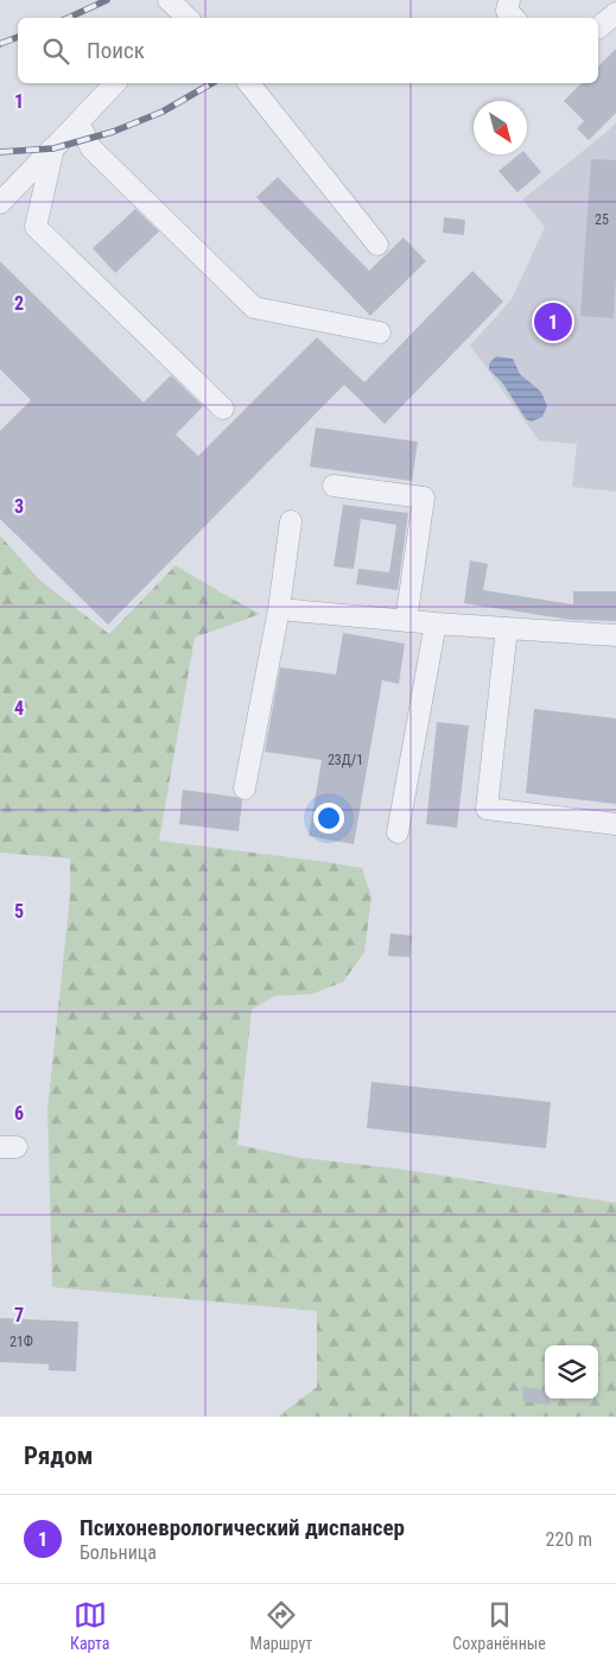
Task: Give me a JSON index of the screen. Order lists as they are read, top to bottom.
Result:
{
  "house_numbers": ["25", "23Д/1", "21Ф"],
  "north": "bottom right",
  "page": {
    "search": "Поиск",
    "pins": "1",
    "heading": "Рядом",
    "list": [
      {
        "mark": "1",
        "name": "Психоневрологический диспансер",
        "note": "Больница",
        "value": "220 m"
      }
    ],
    "nav": ["Карта", "Маршрут", "Сохранённые"]
  },
  "grid": {
    "rows": [
      "1",
      "2",
      "3",
      "4",
      "5",
      "6",
      "7"
    ]
  }
}
